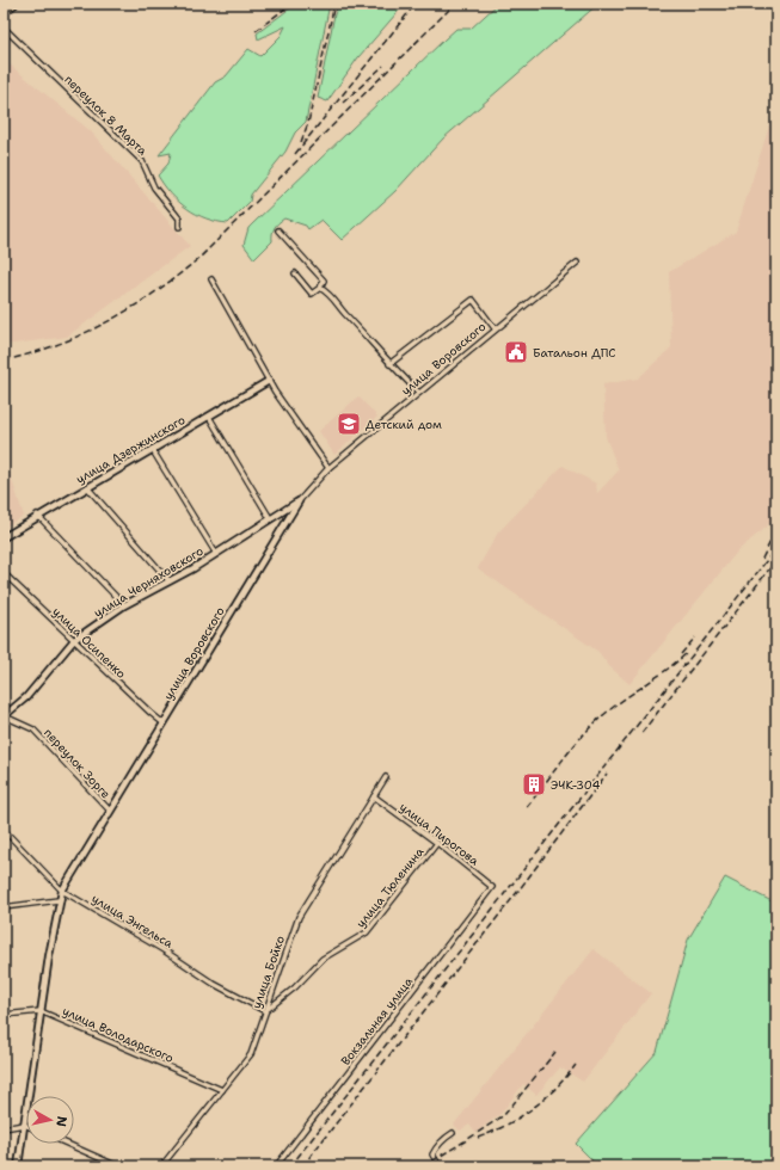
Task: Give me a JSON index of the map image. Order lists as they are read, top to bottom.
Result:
{
  "streets": {
    "street": [
      "переулок 8 Марта",
      "улица Воровского",
      "улица Дзержинского",
      "улица Черняховского",
      "улица Осипенко",
      "переулок Зорге",
      "улица Пирогова",
      "улица Тюленина",
      "улица Энгельса",
      "улица Бойко",
      "Вокзальная улица",
      "улица Володарского"
    ]
  },
  "crossings": [
    ["улица Воровского", "улица Черняховского"],
    ["улица Воровского", "улица Осипенко"],
    ["улица Воровского", "переулок Зорге"],
    ["улица Воровского", "улица Энгельса"],
    ["улица Воровского", "улица Володарского"],
    ["улица Черняховского", "улица Осипенко"],
    ["улица Черняховского", "переулок Зорге"],
    ["улица Пирогова", "улица Тюленина"],
    ["улица Пирогова", "улица Бойко"],
    ["улица Пирогова", "Вокзальная улица"],
    ["улица Тюленина", "улица Энгельса"],
    ["улица Тюленина", "улица Бойко"],
    ["улица Энгельса", "улица Бойко"],
    ["улица Бойко", "улица Володарского"]
  ],
  "places": {
    "public building": ["Батальон ДПС"],
    "school or university": ["Детский дом"],
    "building": ["ЭЧК-304"]
  },
  "north": "right"
}
